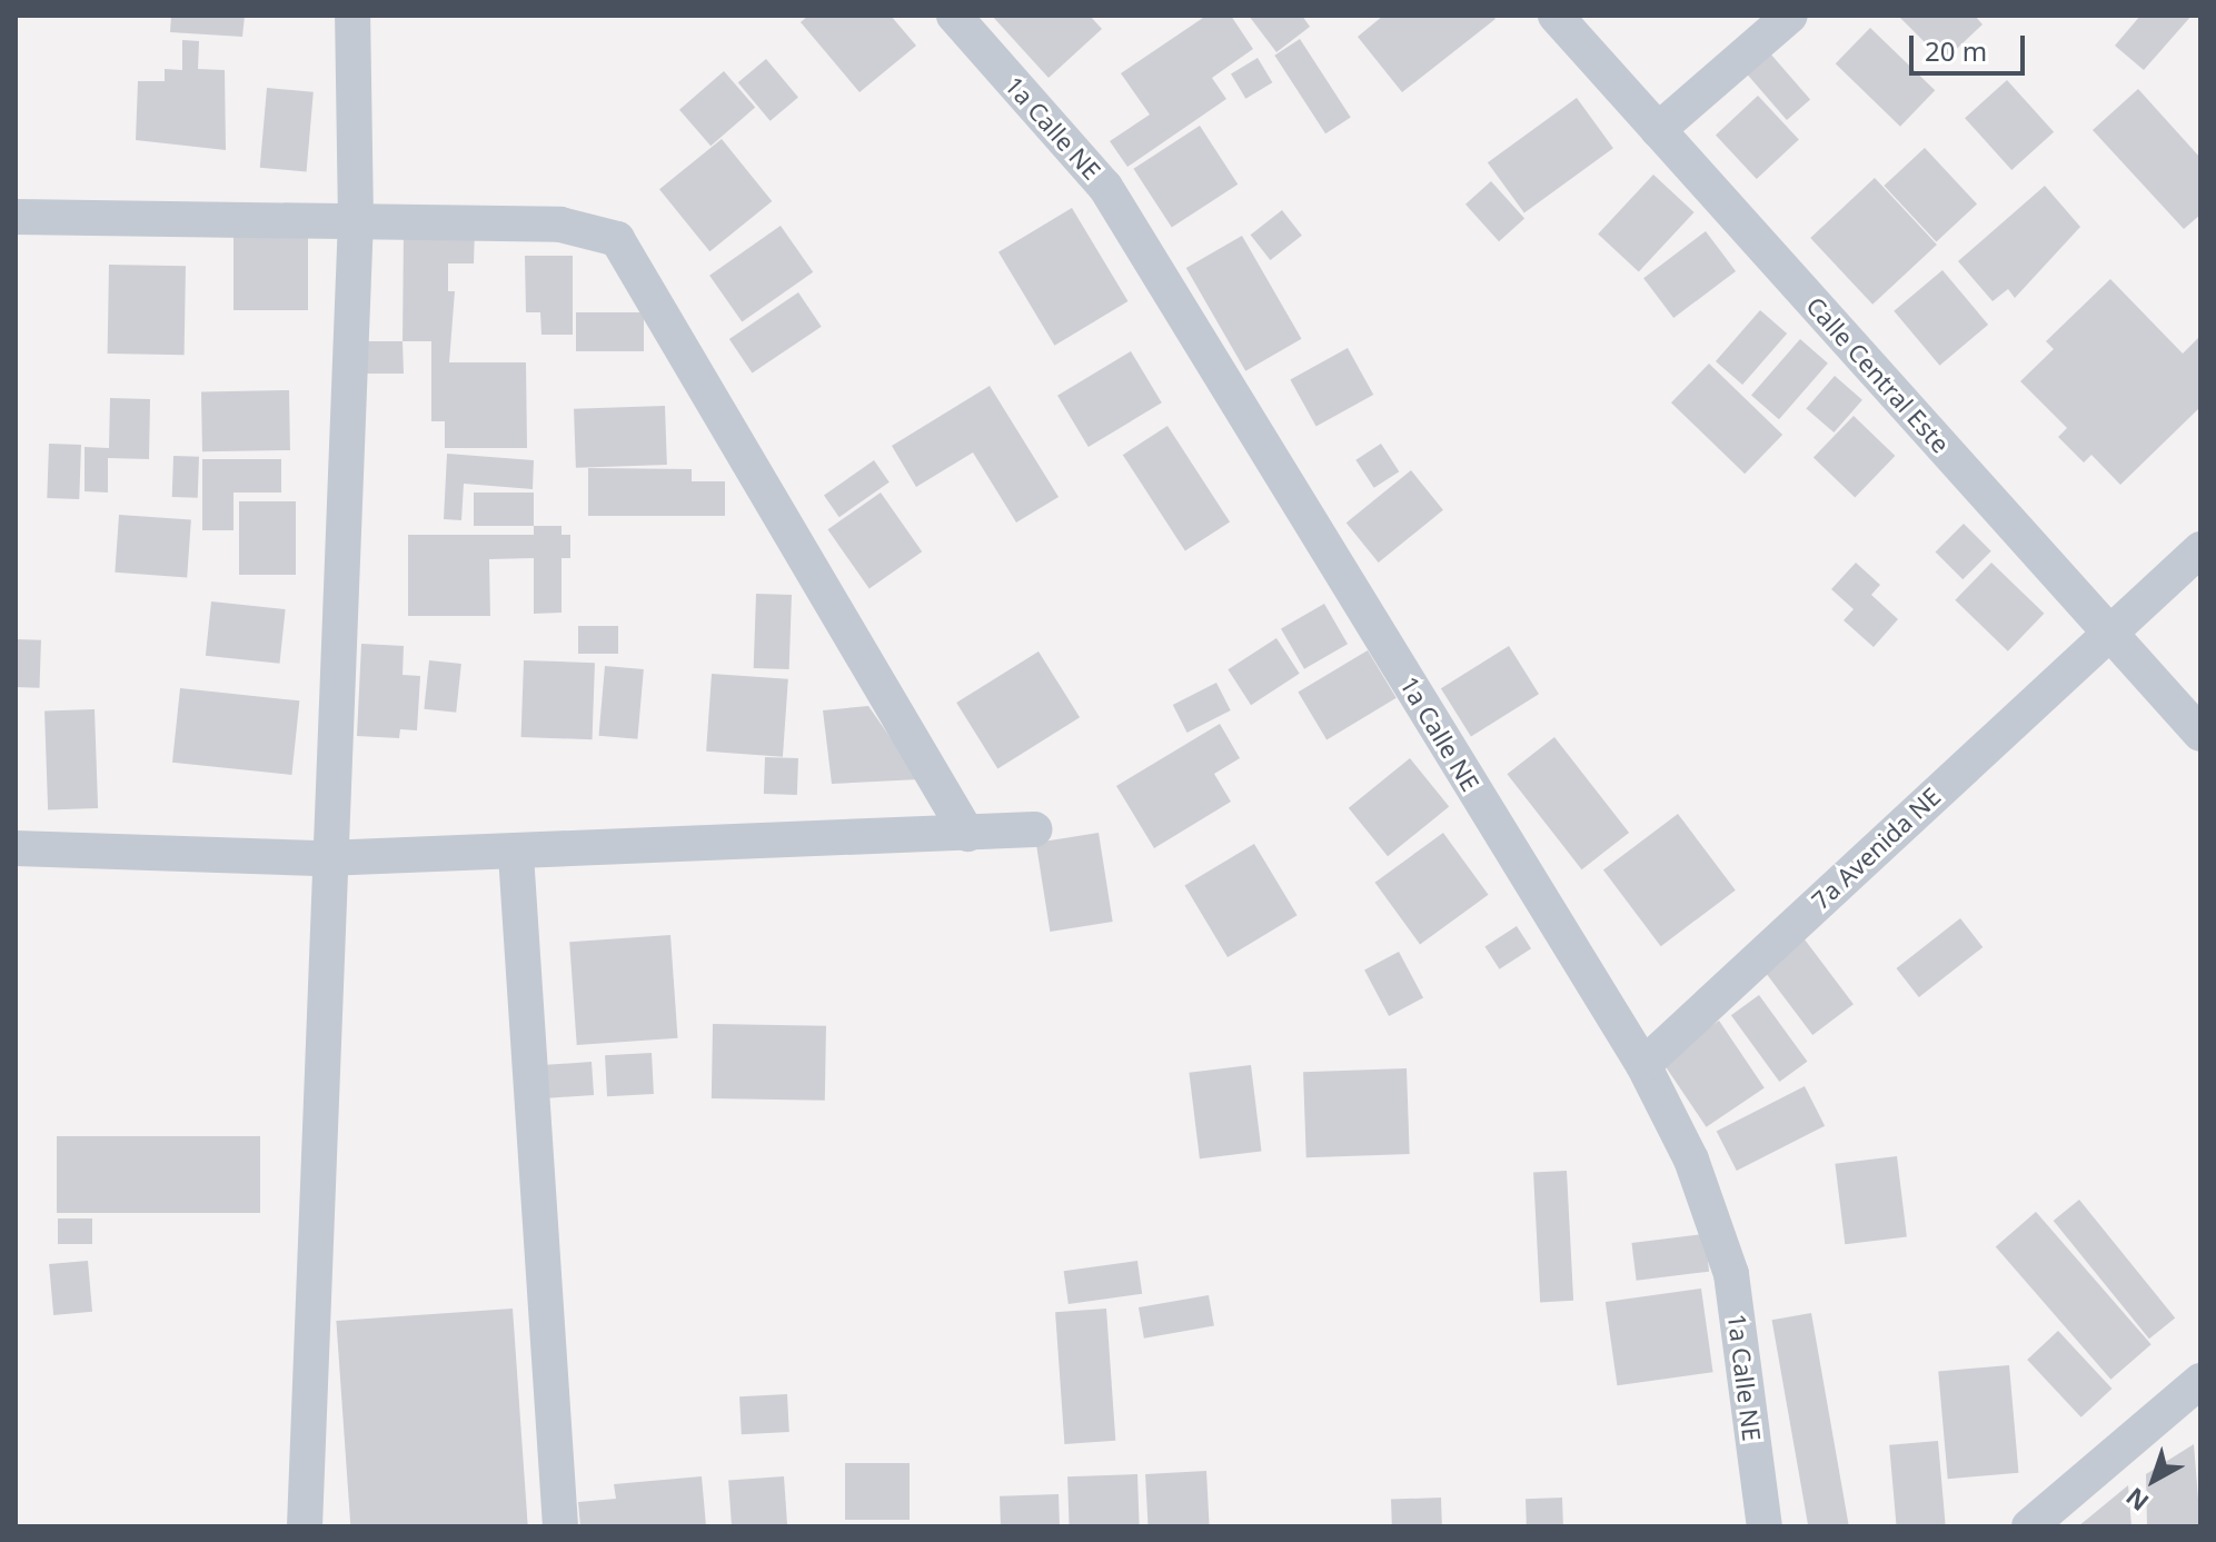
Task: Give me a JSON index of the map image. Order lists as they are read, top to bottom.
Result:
{
  "streets": {
    "street": ["1a Calle NE", "Calle Central Este", "7a Avenida NE"]
  },
  "crossings": [
    ["1a Calle NE", "7a Avenida NE"],
    ["Calle Central Este", "7a Avenida NE"]
  ],
  "scale_bar": "20 m",
  "north": "bottom left"
}
